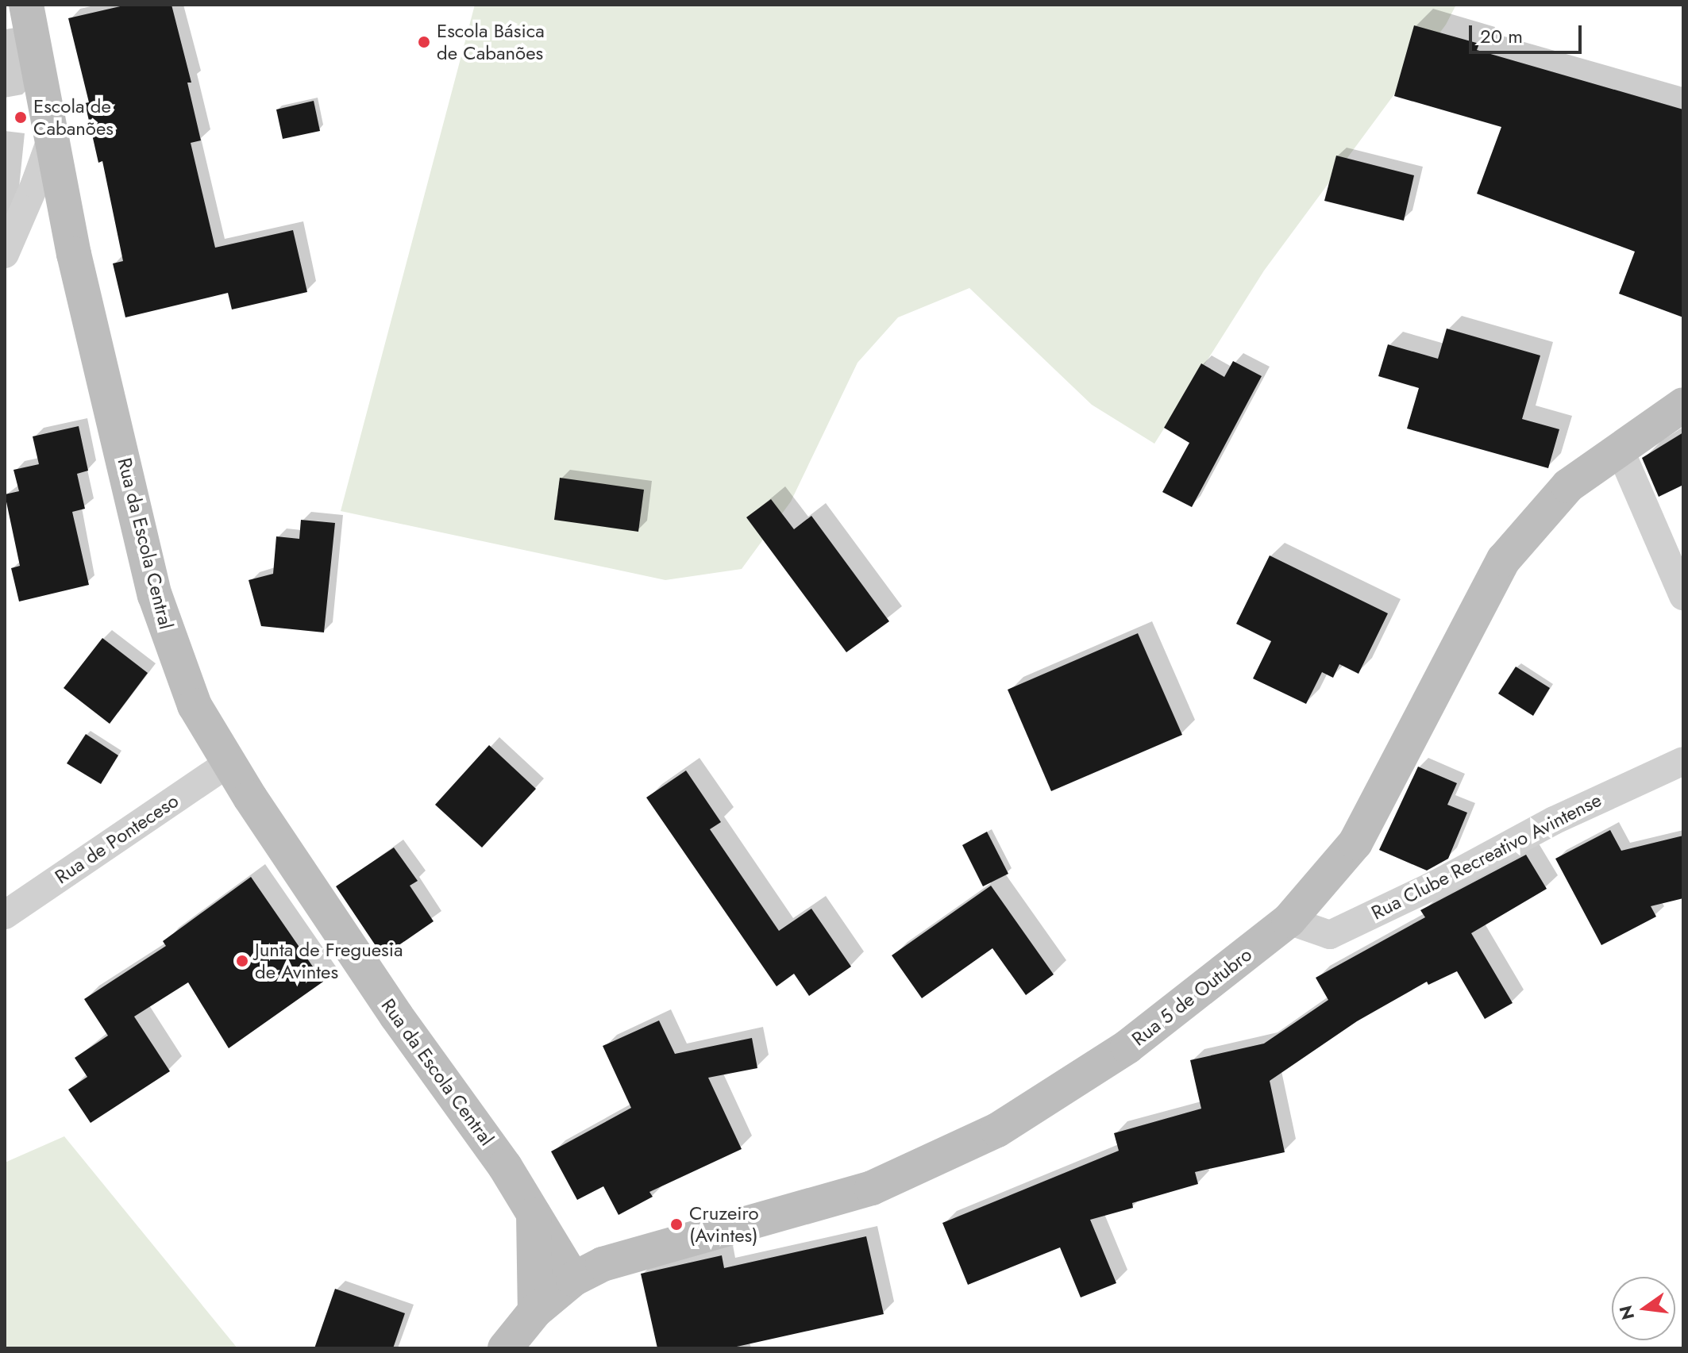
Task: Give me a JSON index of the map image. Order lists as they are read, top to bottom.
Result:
{
  "streets": {
    "street": [
      "Rua da Escola Central",
      "Rua de Ponteceso",
      "Rua Clube Recreativo Avintense",
      "Rua 5 de Outubro"
    ]
  },
  "crossings": [
    ["Rua da Escola Central", "Rua de Ponteceso"],
    ["Rua da Escola Central", "Rua 5 de Outubro"],
    ["Rua Clube Recreativo Avintense", "Rua 5 de Outubro"]
  ],
  "places": [
    "Escola Básica de Cabanões",
    "Escola de Cabanões",
    "Junta de Freguesia de Avintes",
    "Cruzeiro (Avintes)"
  ],
  "scale_bar": "20 m",
  "north": "left"
}
